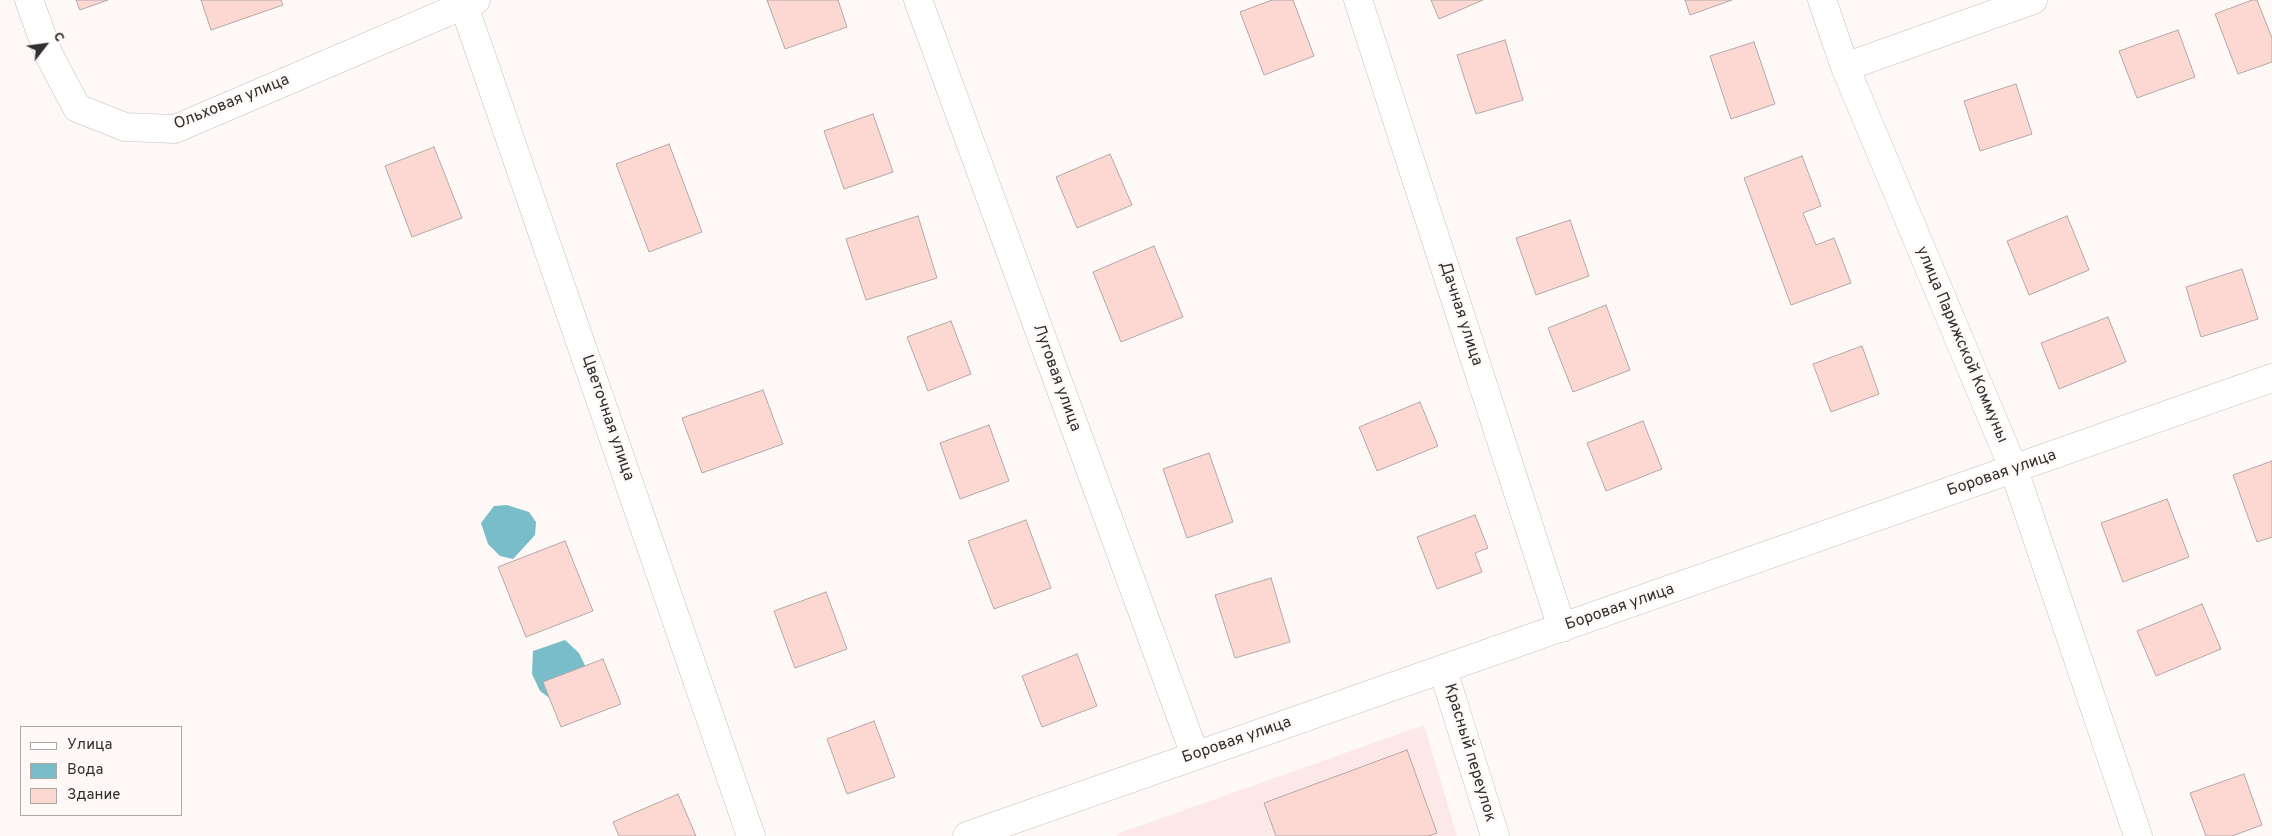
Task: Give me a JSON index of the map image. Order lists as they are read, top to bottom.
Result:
{
  "streets": {
    "street": [
      "Ольховая улица",
      "Дачная улица",
      "улица Парижской Коммуны",
      "Луговая улица",
      "Цветочная улица",
      "Боровая улица",
      "Красный переулок"
    ]
  },
  "crossings": [
    ["Ольховая улица", "Цветочная улица"],
    ["Дачная улица", "Боровая улица"],
    ["улица Парижской Коммуны", "Боровая улица"],
    ["Луговая улица", "Боровая улица"],
    ["Боровая улица", "Красный переулок"]
  ],
  "legend": ["Улица", "Вода", "Здание"],
  "north": "top right"
}
